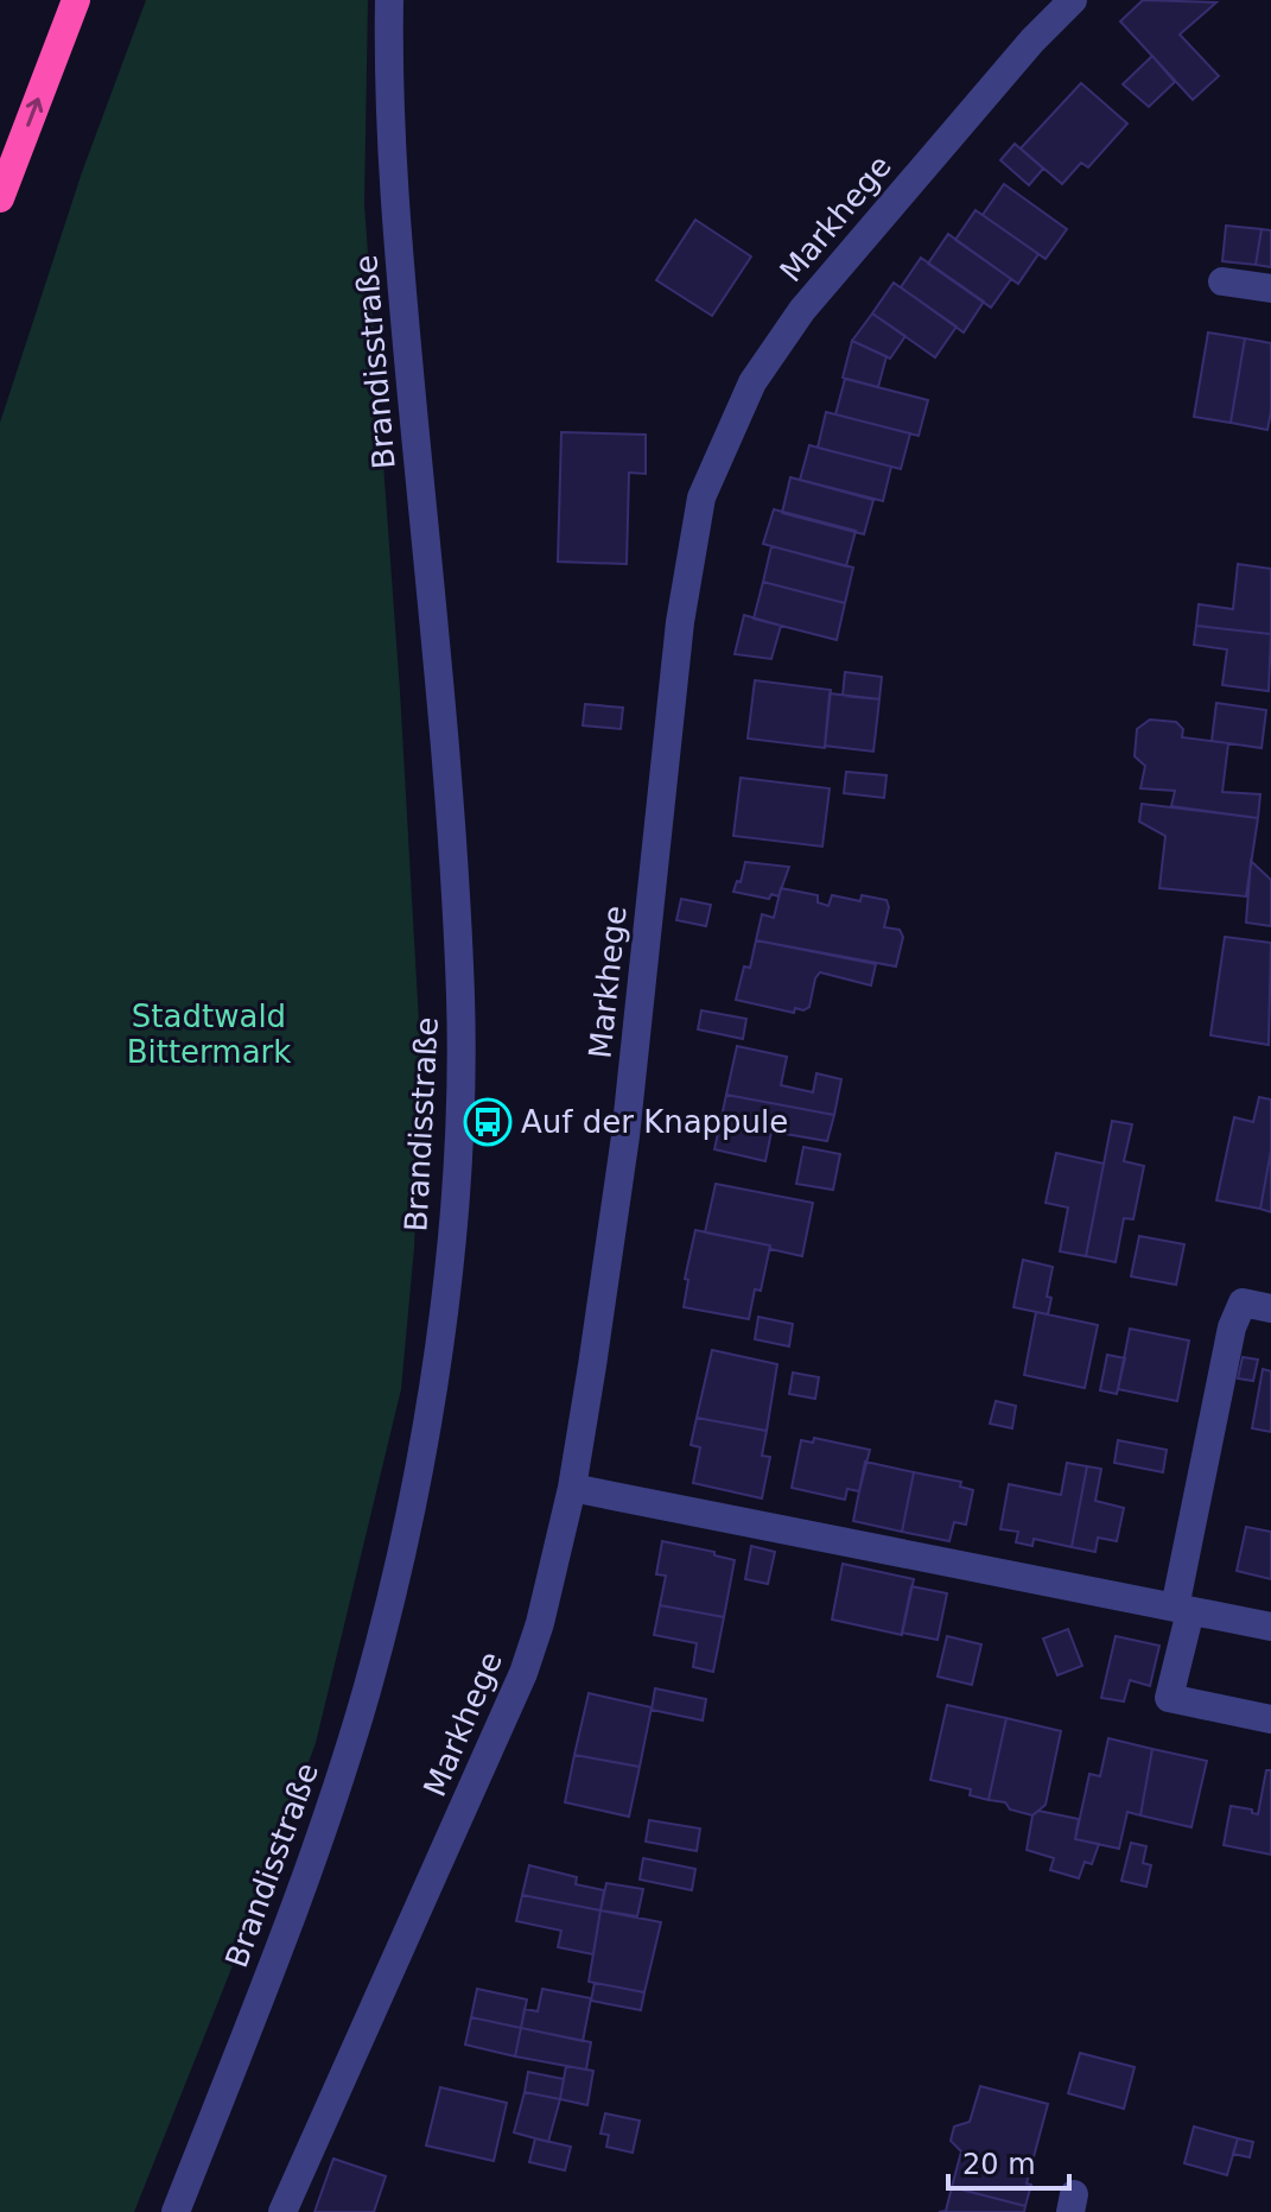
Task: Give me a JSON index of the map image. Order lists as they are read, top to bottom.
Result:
{
  "streets": {
    "street": ["Markhege", "Brandisstraße"]
  },
  "parks": ["Stadtwald Bittermark"],
  "places": {
    "bus stop": ["Auf der Knappule"]
  },
  "scale_bar": "20 m"
}
